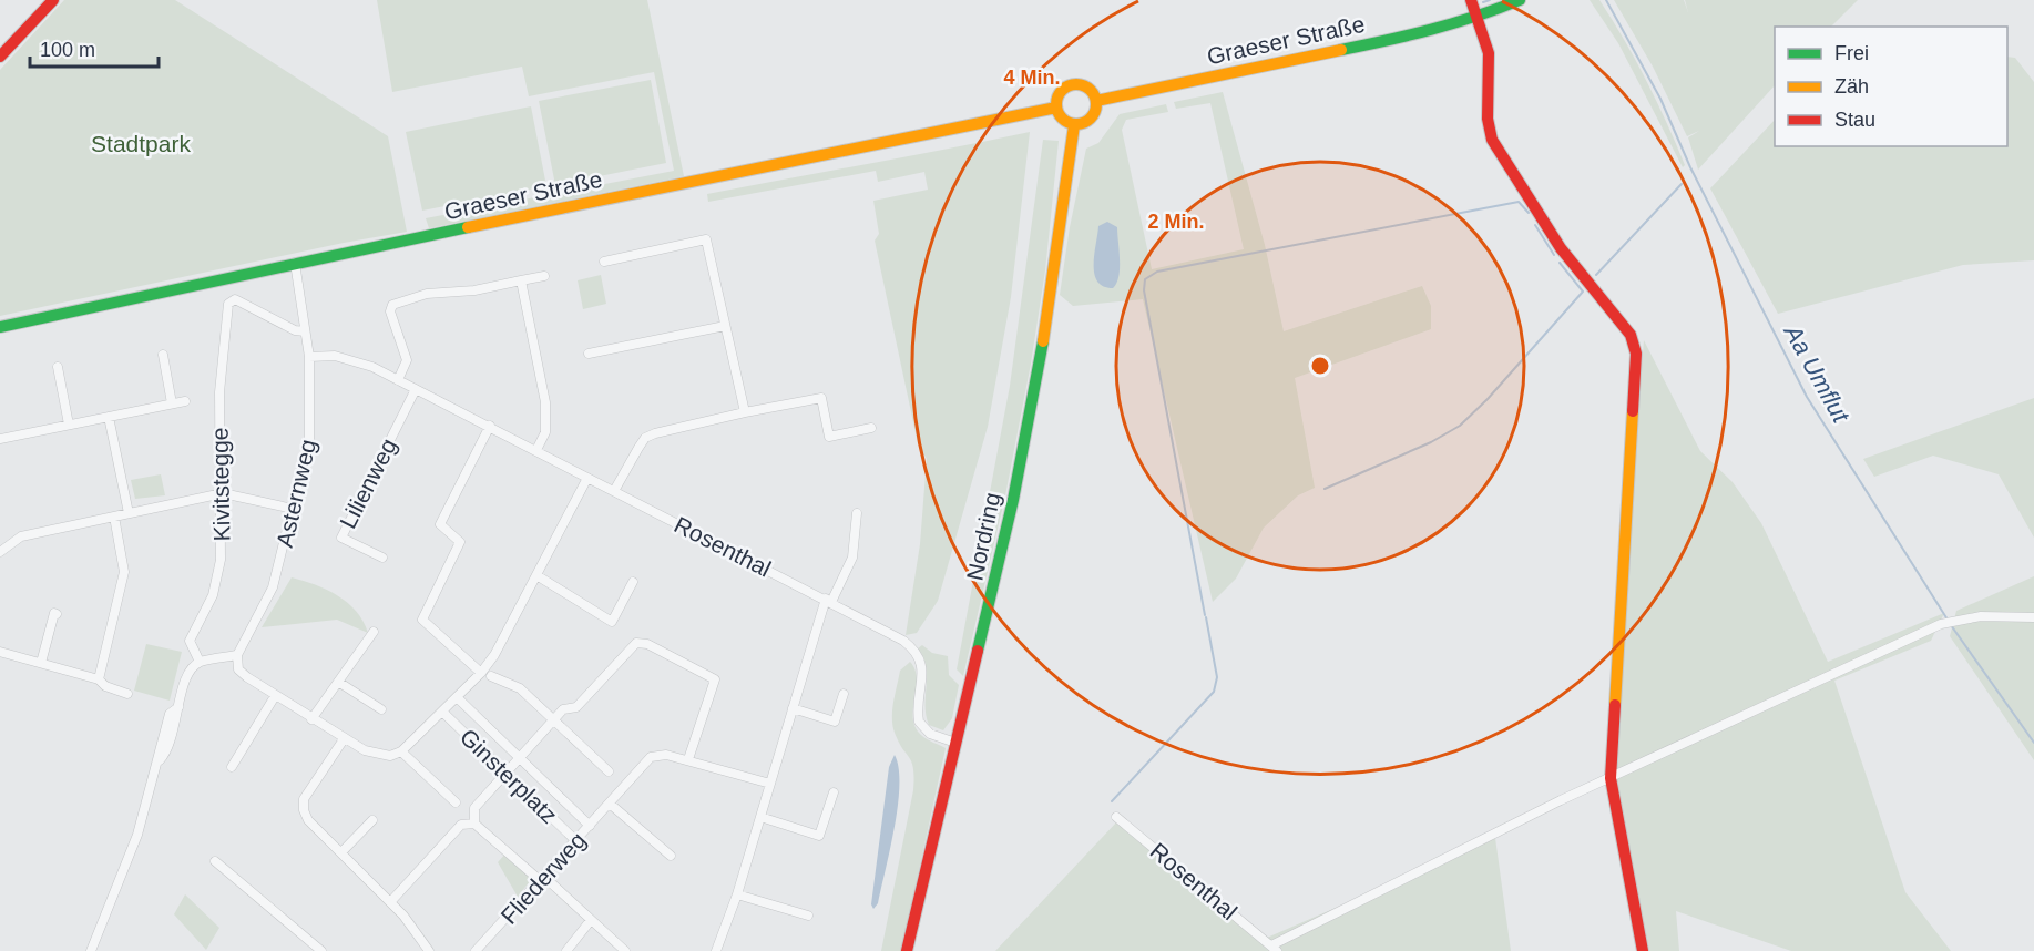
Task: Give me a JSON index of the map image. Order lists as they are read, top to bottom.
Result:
{
  "streets": {
    "main road": ["Graeser Straße", "Nordring"],
    "street": [
      "Lilienweg",
      "Kivitstegge",
      "Asternweg",
      "Rosenthal",
      "Ginsterplatz",
      "Fliederweg"
    ]
  },
  "crossings": [
    ["Graeser Straße", "Asternweg"],
    ["Graeser Straße", "Nordring"],
    ["Lilienweg", "Rosenthal"],
    ["Kivitstegge", "Asternweg"],
    ["Asternweg", "Rosenthal"],
    ["Nordring", "Rosenthal"],
    ["Ginsterplatz", "Fliederweg"]
  ],
  "water": ["Aa Umflut"],
  "parks": ["Stadtpark"],
  "legend": ["Frei", "Zäh", "Stau"],
  "scale_bar": "100 m",
  "rings": ["4 Min.", "2 Min."]
}
